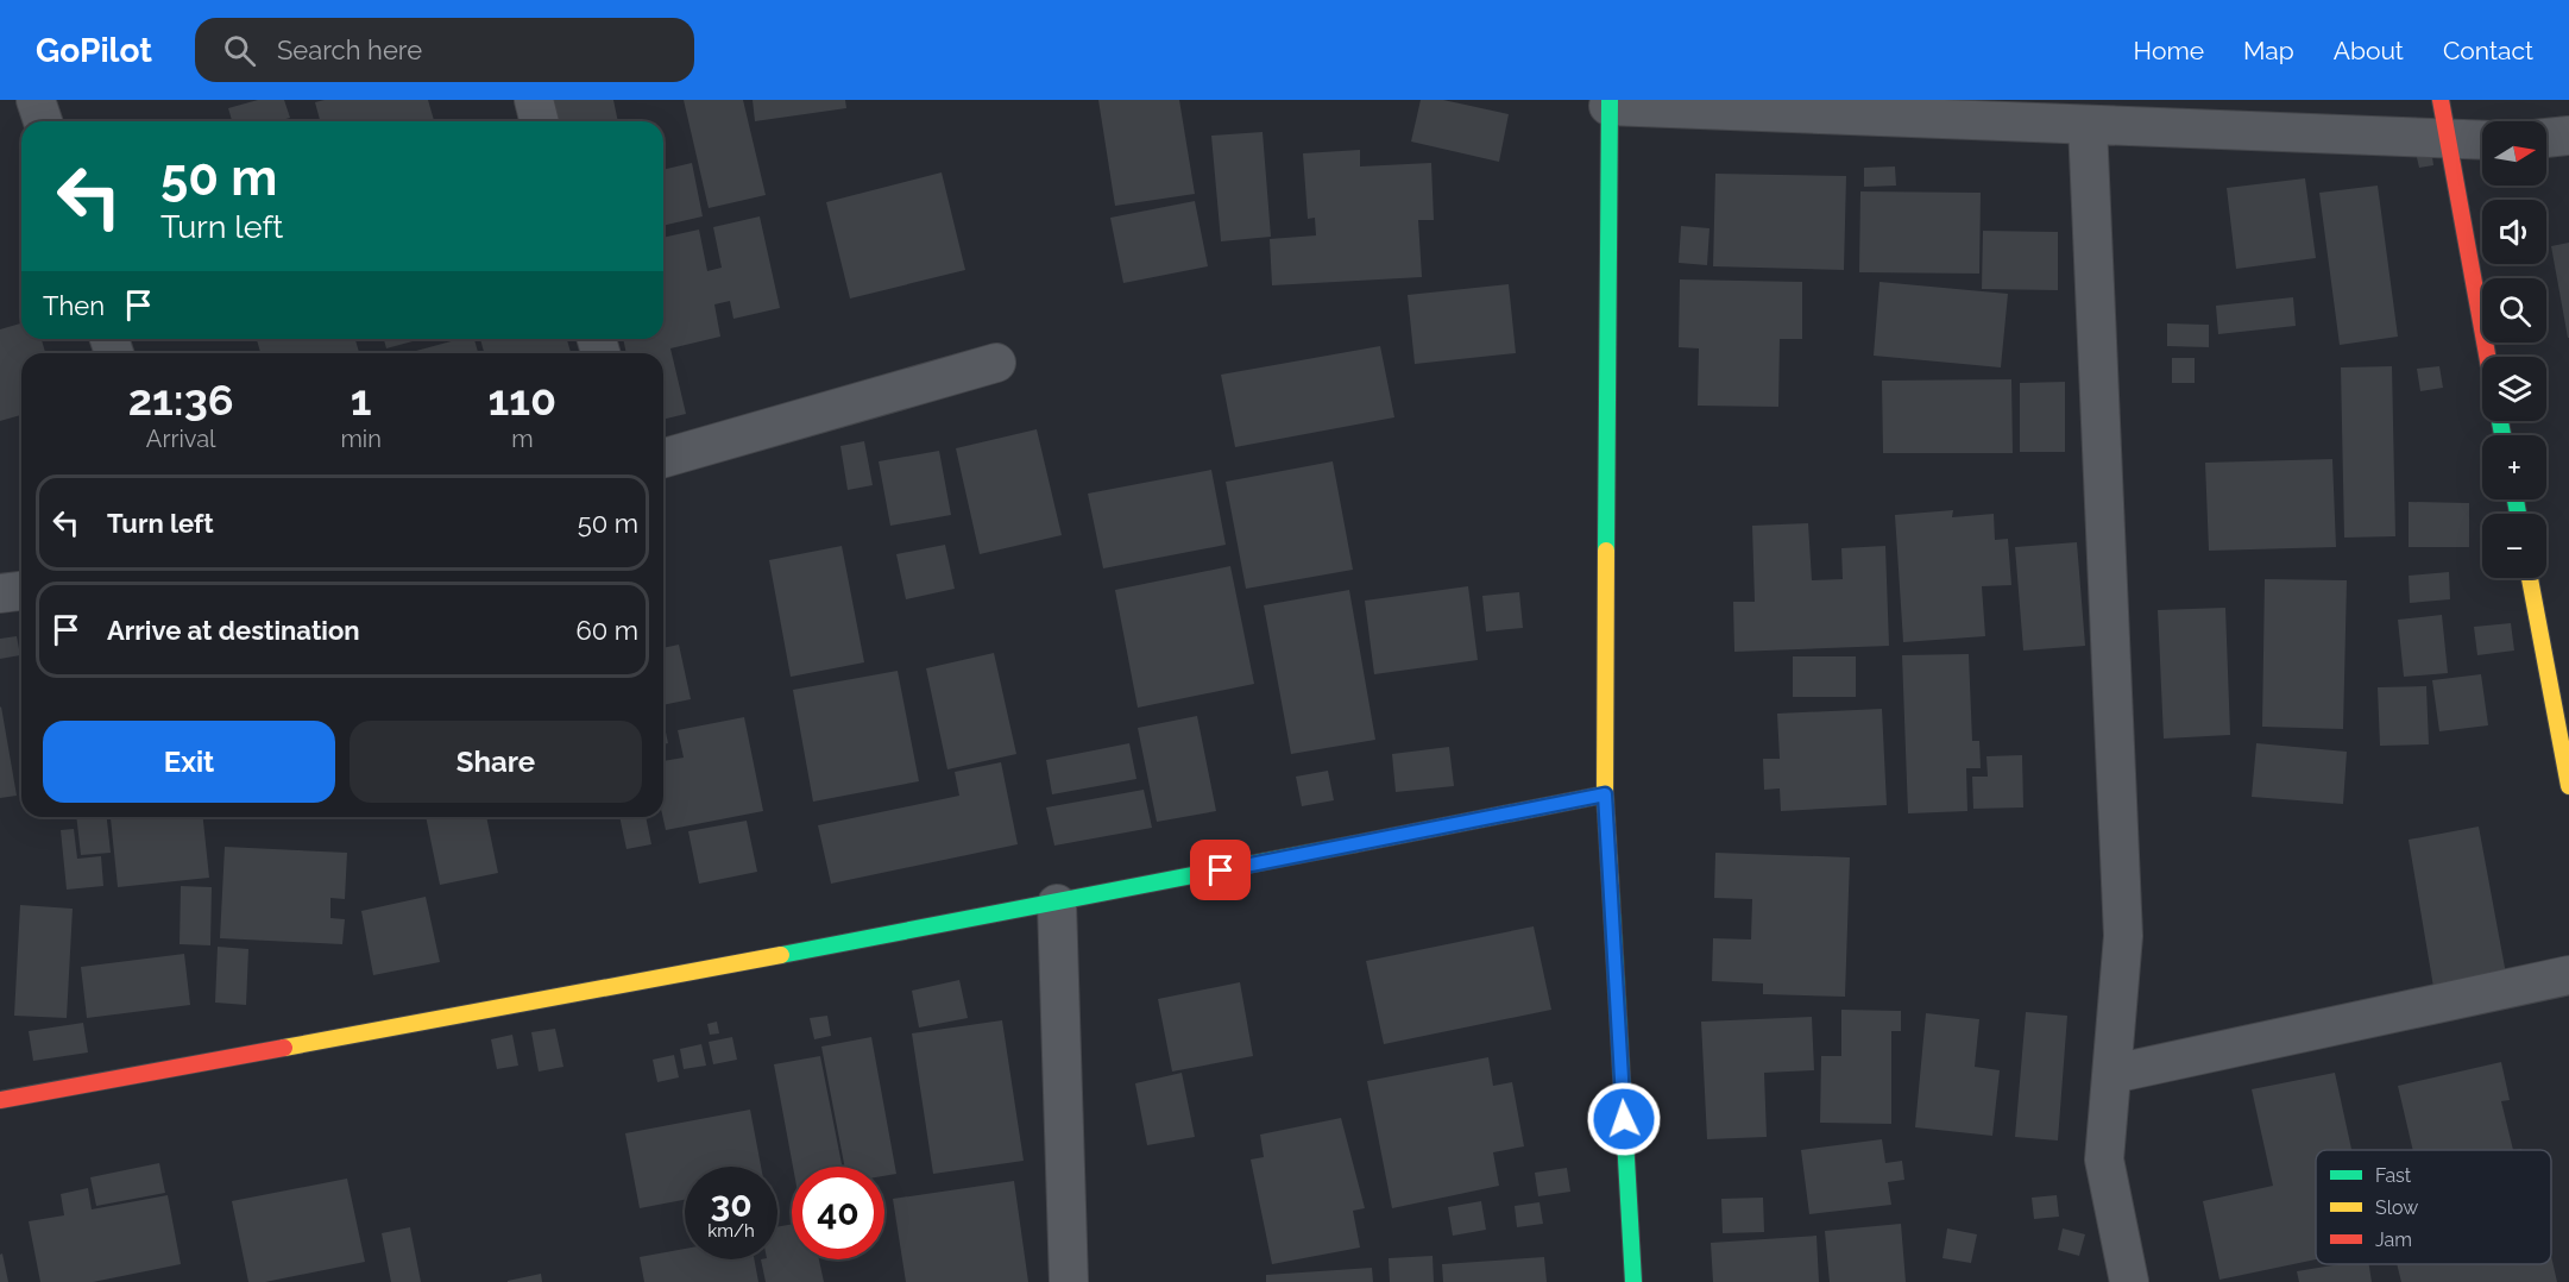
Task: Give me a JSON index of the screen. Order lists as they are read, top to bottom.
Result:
{
  "legend": ["Fast", "Slow", "Jam"],
  "north": "right",
  "page": {
    "header": "GoPilot",
    "search": "Search here",
    "nav": [
      "Home",
      "Map",
      "About",
      "Contact"
    ],
    "map_buttons": ["+", "−"],
    "turn": ["50 m", "Turn left"],
    "then": "Then",
    "eta": [
      "21:36",
      "Arrival",
      "1",
      "min",
      "110",
      "m"
    ],
    "list": [
      {
        "name": "Turn left",
        "value": "50 m"
      },
      {
        "name": "Arrive at destination",
        "value": "60 m"
      }
    ],
    "buttons": ["Exit", "Share"],
    "speed": "30 km/h",
    "limit": "40"
  }
}
